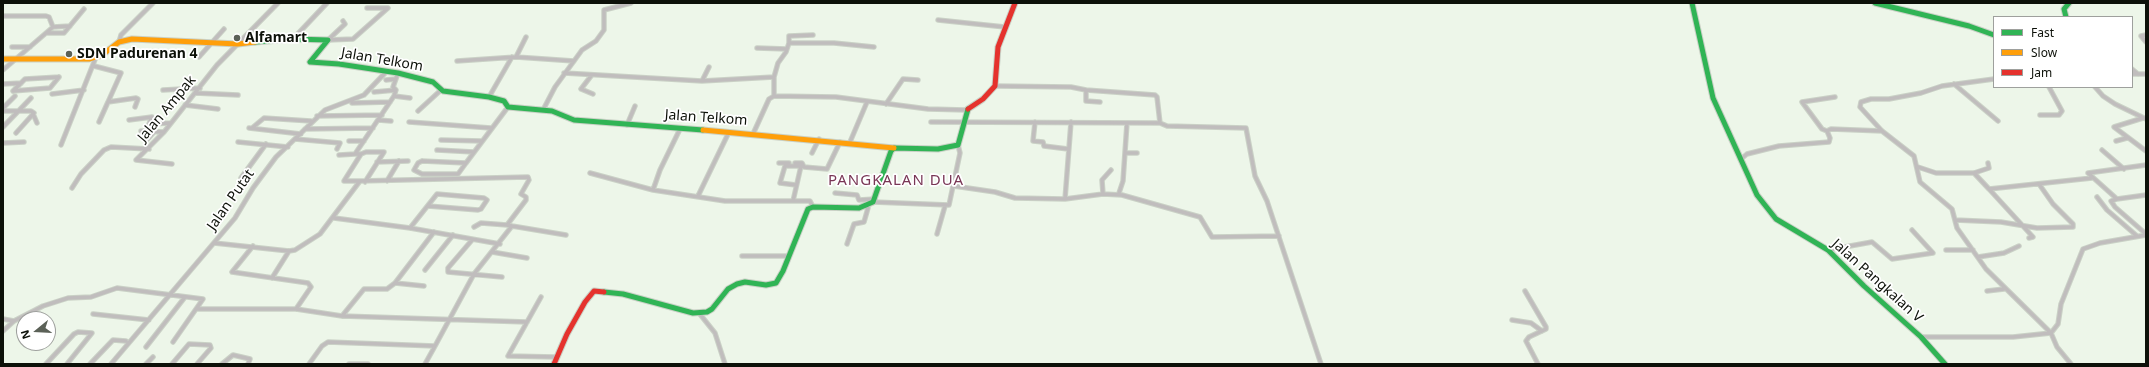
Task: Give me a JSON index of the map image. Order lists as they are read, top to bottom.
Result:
{
  "streets": {
    "street": [
      "Jalan Telkom",
      "Jalan Ampak",
      "Jalan Putat",
      "Jalan Pangkalan V"
    ]
  },
  "crossings": [
    ["Jalan Telkom", "Jalan Ampak"],
    ["Jalan Telkom", "Jalan Putat"]
  ],
  "districts": ["PANGKALAN DUA"],
  "places": ["Alfamart", "SDN Padurenan 4"],
  "legend": ["Fast", "Slow", "Jam"],
  "north": "left"
}
